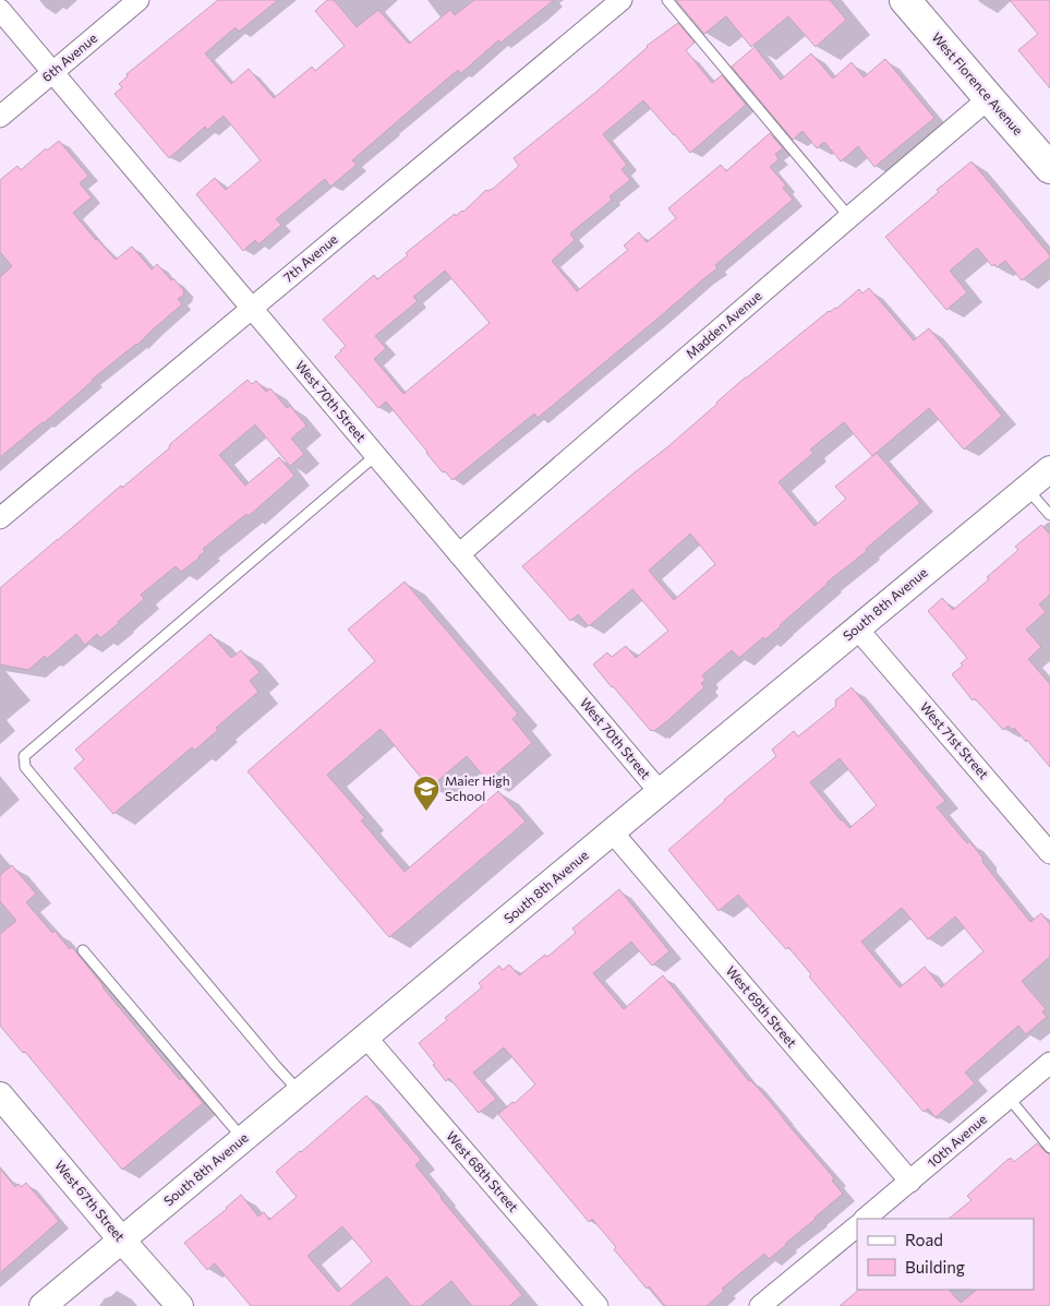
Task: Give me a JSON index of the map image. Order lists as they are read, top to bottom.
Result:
{
  "streets": {
    "main road": ["West Florence Avenue"],
    "street": [
      "6th Avenue",
      "7th Avenue",
      "Madden Avenue",
      "West 70th Street",
      "South 8th Avenue",
      "West 71st Street",
      "West 69th Street",
      "10th Avenue",
      "West 68th Street",
      "West 67th Street"
    ]
  },
  "crossings": [
    ["6th Avenue", "West 70th Street"],
    ["West Florence Avenue", "Madden Avenue"],
    ["7th Avenue", "West 70th Street"],
    ["Madden Avenue", "West 70th Street"],
    ["West 70th Street", "South 8th Avenue"],
    ["South 8th Avenue", "West 71st Street"],
    ["South 8th Avenue", "West 69th Street"],
    ["South 8th Avenue", "West 68th Street"],
    ["South 8th Avenue", "West 67th Street"],
    ["West 69th Street", "10th Avenue"]
  ],
  "places": {
    "school or university": ["Maier High School"]
  },
  "legend": ["Road", "Building"]
}
